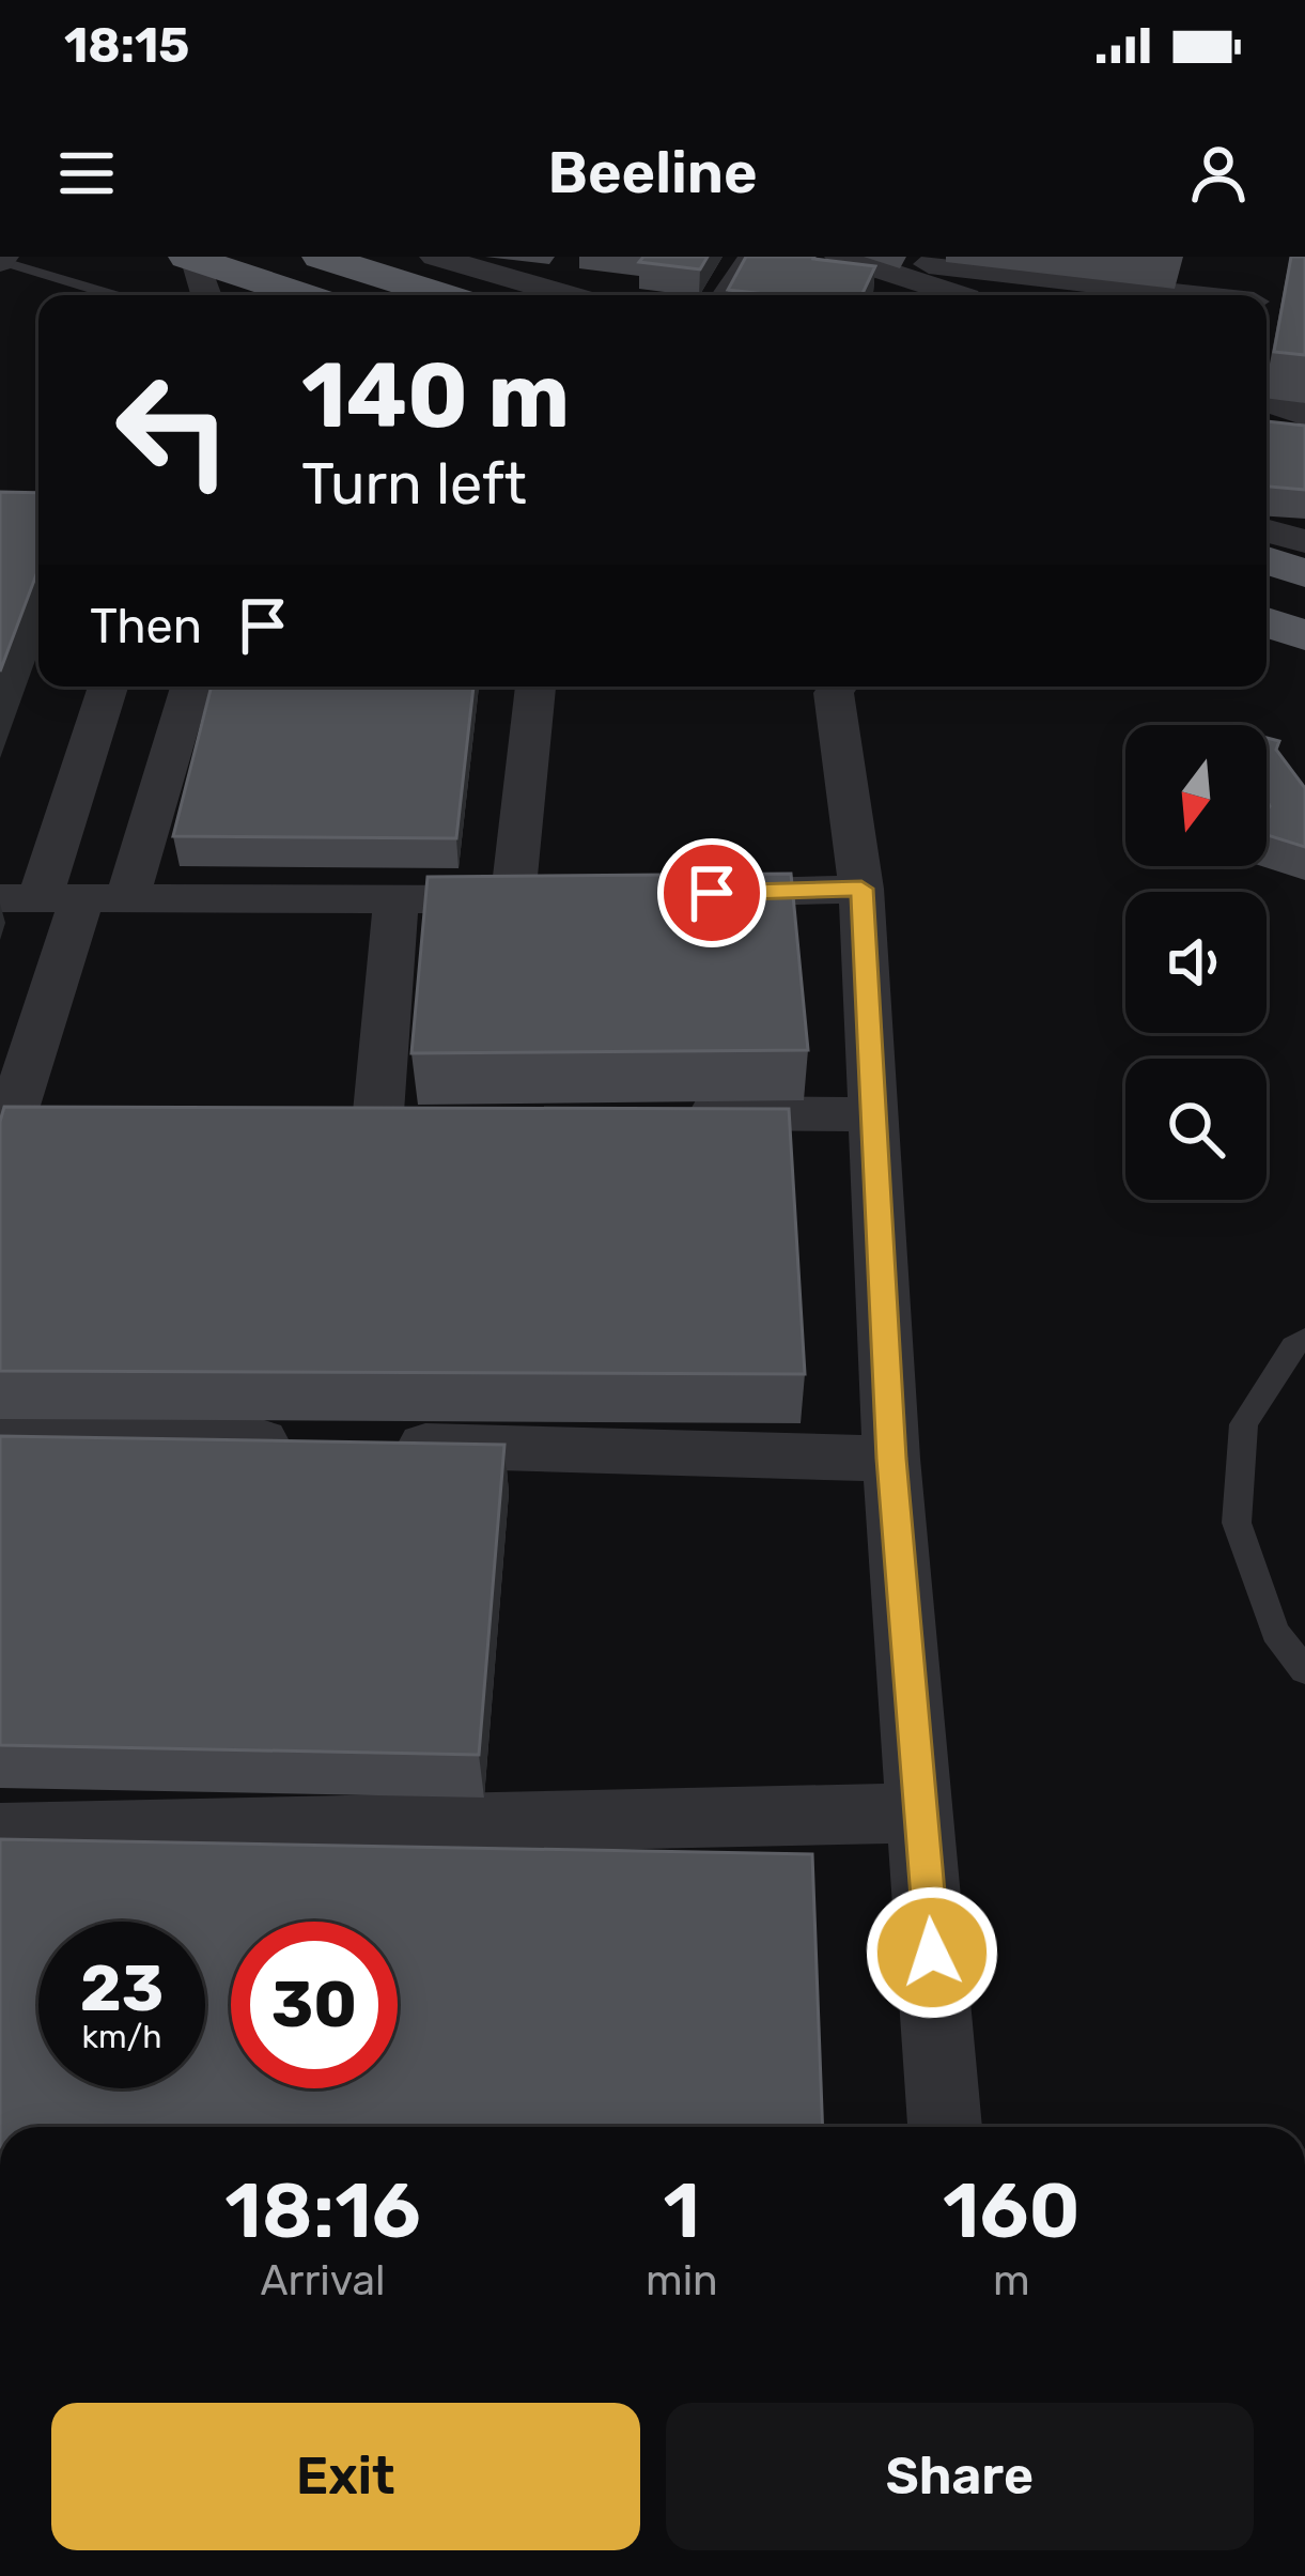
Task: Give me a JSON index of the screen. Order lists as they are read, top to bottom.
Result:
{
  "north": "bottom",
  "page": {
    "status": "18:15",
    "header": "Beeline",
    "turn": ["140 m", "Turn left"],
    "then": "Then",
    "speed": "23 km/h",
    "limit": "30",
    "eta": [
      "18:16",
      "Arrival",
      "1",
      "min",
      "160",
      "m"
    ],
    "buttons": ["Exit", "Share"]
  }
}
